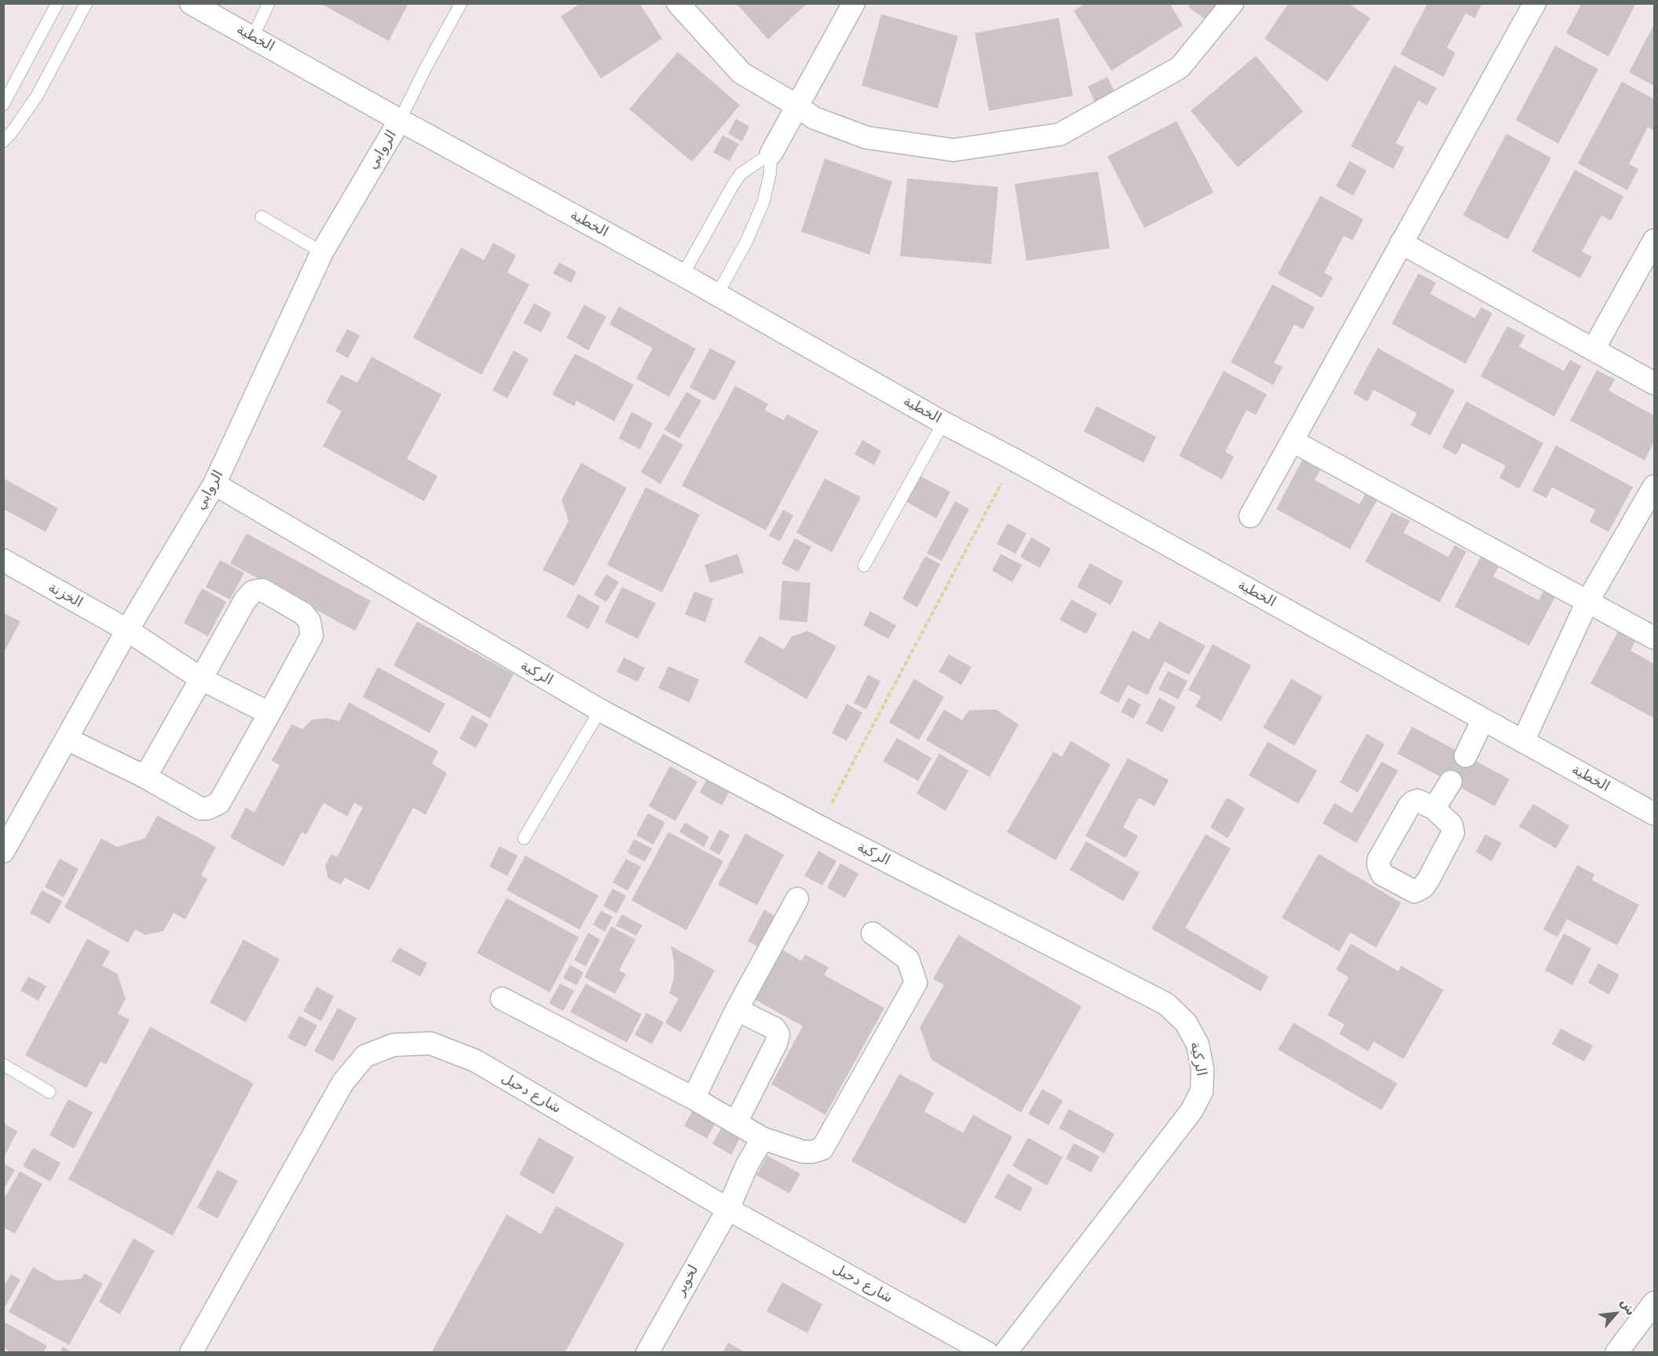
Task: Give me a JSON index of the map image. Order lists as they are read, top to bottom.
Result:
{
  "streets": {
    "street": [
      "الخطية",
      "الروابي",
      "الخزنة",
      "الركية",
      "شارع دحيل",
      "لخوير"
    ]
  },
  "crossings": [
    ["الخطية", "الروابي"],
    ["الروابي", "الخزنة"],
    ["الروابي", "الركية"],
    ["شارع دحيل", "لخوير"]
  ],
  "north": "top right"
}
